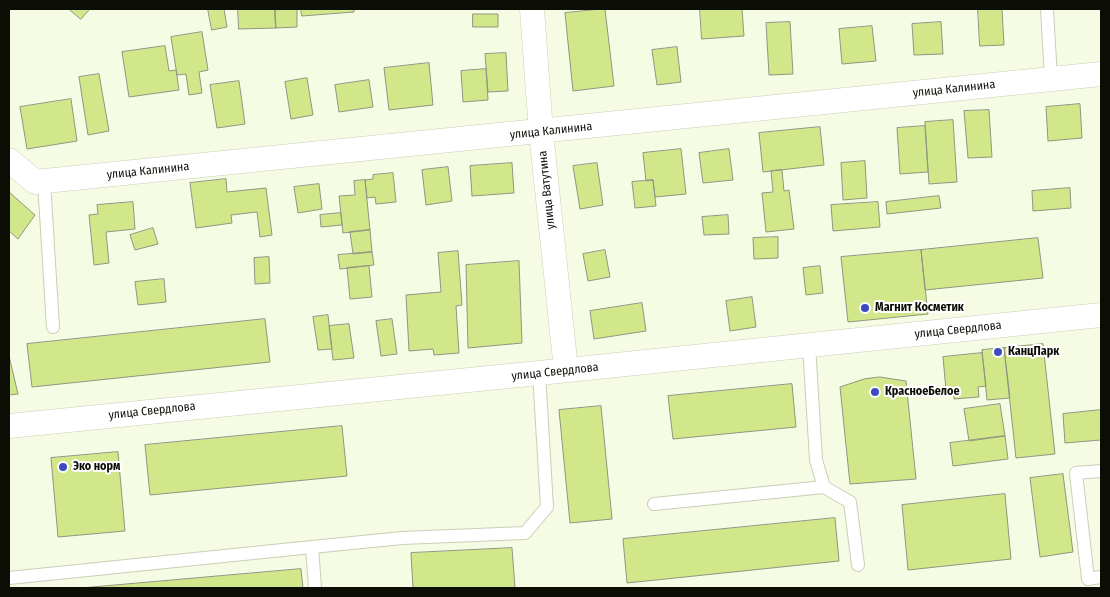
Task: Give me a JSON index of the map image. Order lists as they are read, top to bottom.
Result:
{
  "streets": {
    "street": ["улица Калинина", "улица Ватутина", "улица Свердлова"]
  },
  "crossings": [
    ["улица Калинина", "улица Ватутина"],
    ["улица Ватутина", "улица Свердлова"]
  ],
  "places": [
    "Магнит Косметик",
    "КанцПарк",
    "КрасноеБелое",
    "Эко норм"
  ]
}
